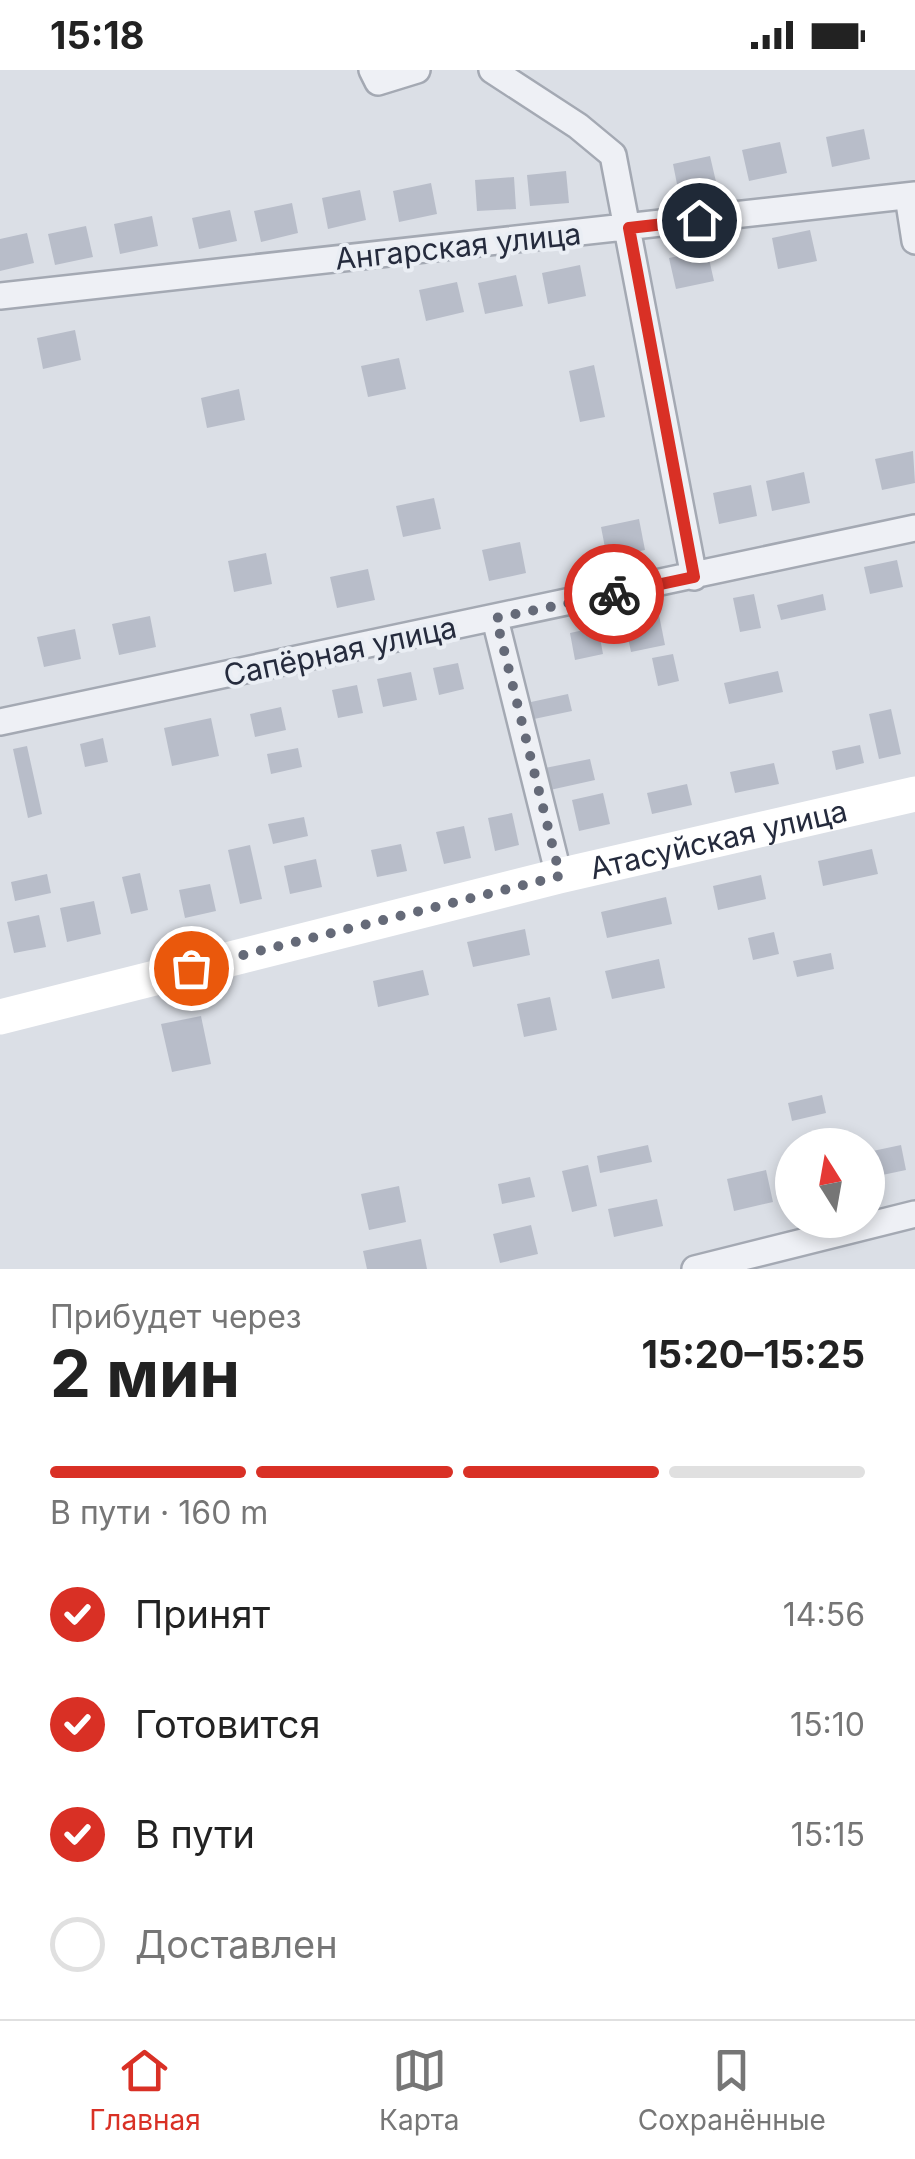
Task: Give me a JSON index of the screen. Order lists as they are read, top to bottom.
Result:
{
  "streets": {
    "street": ["Ангарская улица", "Сапёрная улица", "Атасуйская улица"]
  },
  "north": "top",
  "page": {
    "status": "15:18",
    "heading": ["2 мин", "Прибудет через", "15:20–15:25"],
    "bar": "В пути · 160 m",
    "list": [
      ["Принят", "14:56"],
      ["Готовится", "15:10"],
      ["В пути", "15:15"],
      "Доставлен"
    ],
    "tabs": ["Главная", "Карта", "Сохранённые"]
  }
}
